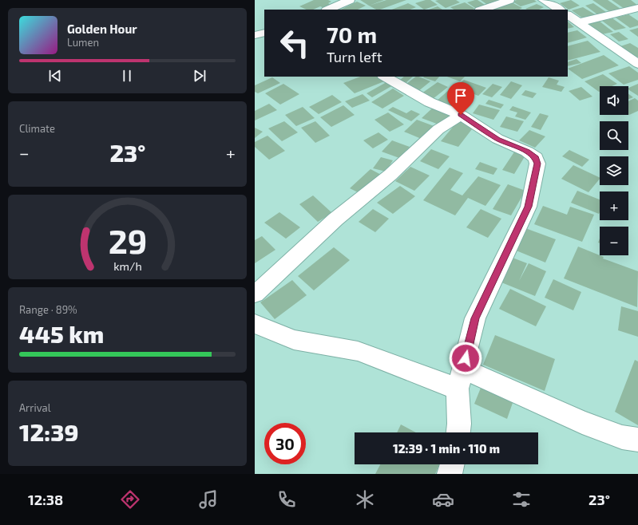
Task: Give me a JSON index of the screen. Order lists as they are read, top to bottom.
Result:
{
  "page": {
    "turn": ["70 m", "Turn left"],
    "song": ["Golden Hour", "Lumen"],
    "map_buttons": ["+", "−"],
    "tile": [
      "Climate",
      ["Range · 89%", "445 km"],
      ["Arrival", "12:39"]
    ],
    "heat": ["−", "23°", "+"],
    "limit": "30",
    "trip": "12:39 · 1 min · 110 m",
    "tabs": ["12:38", "23°"],
    "gauge": ["29", "km/h"]
  }
}
